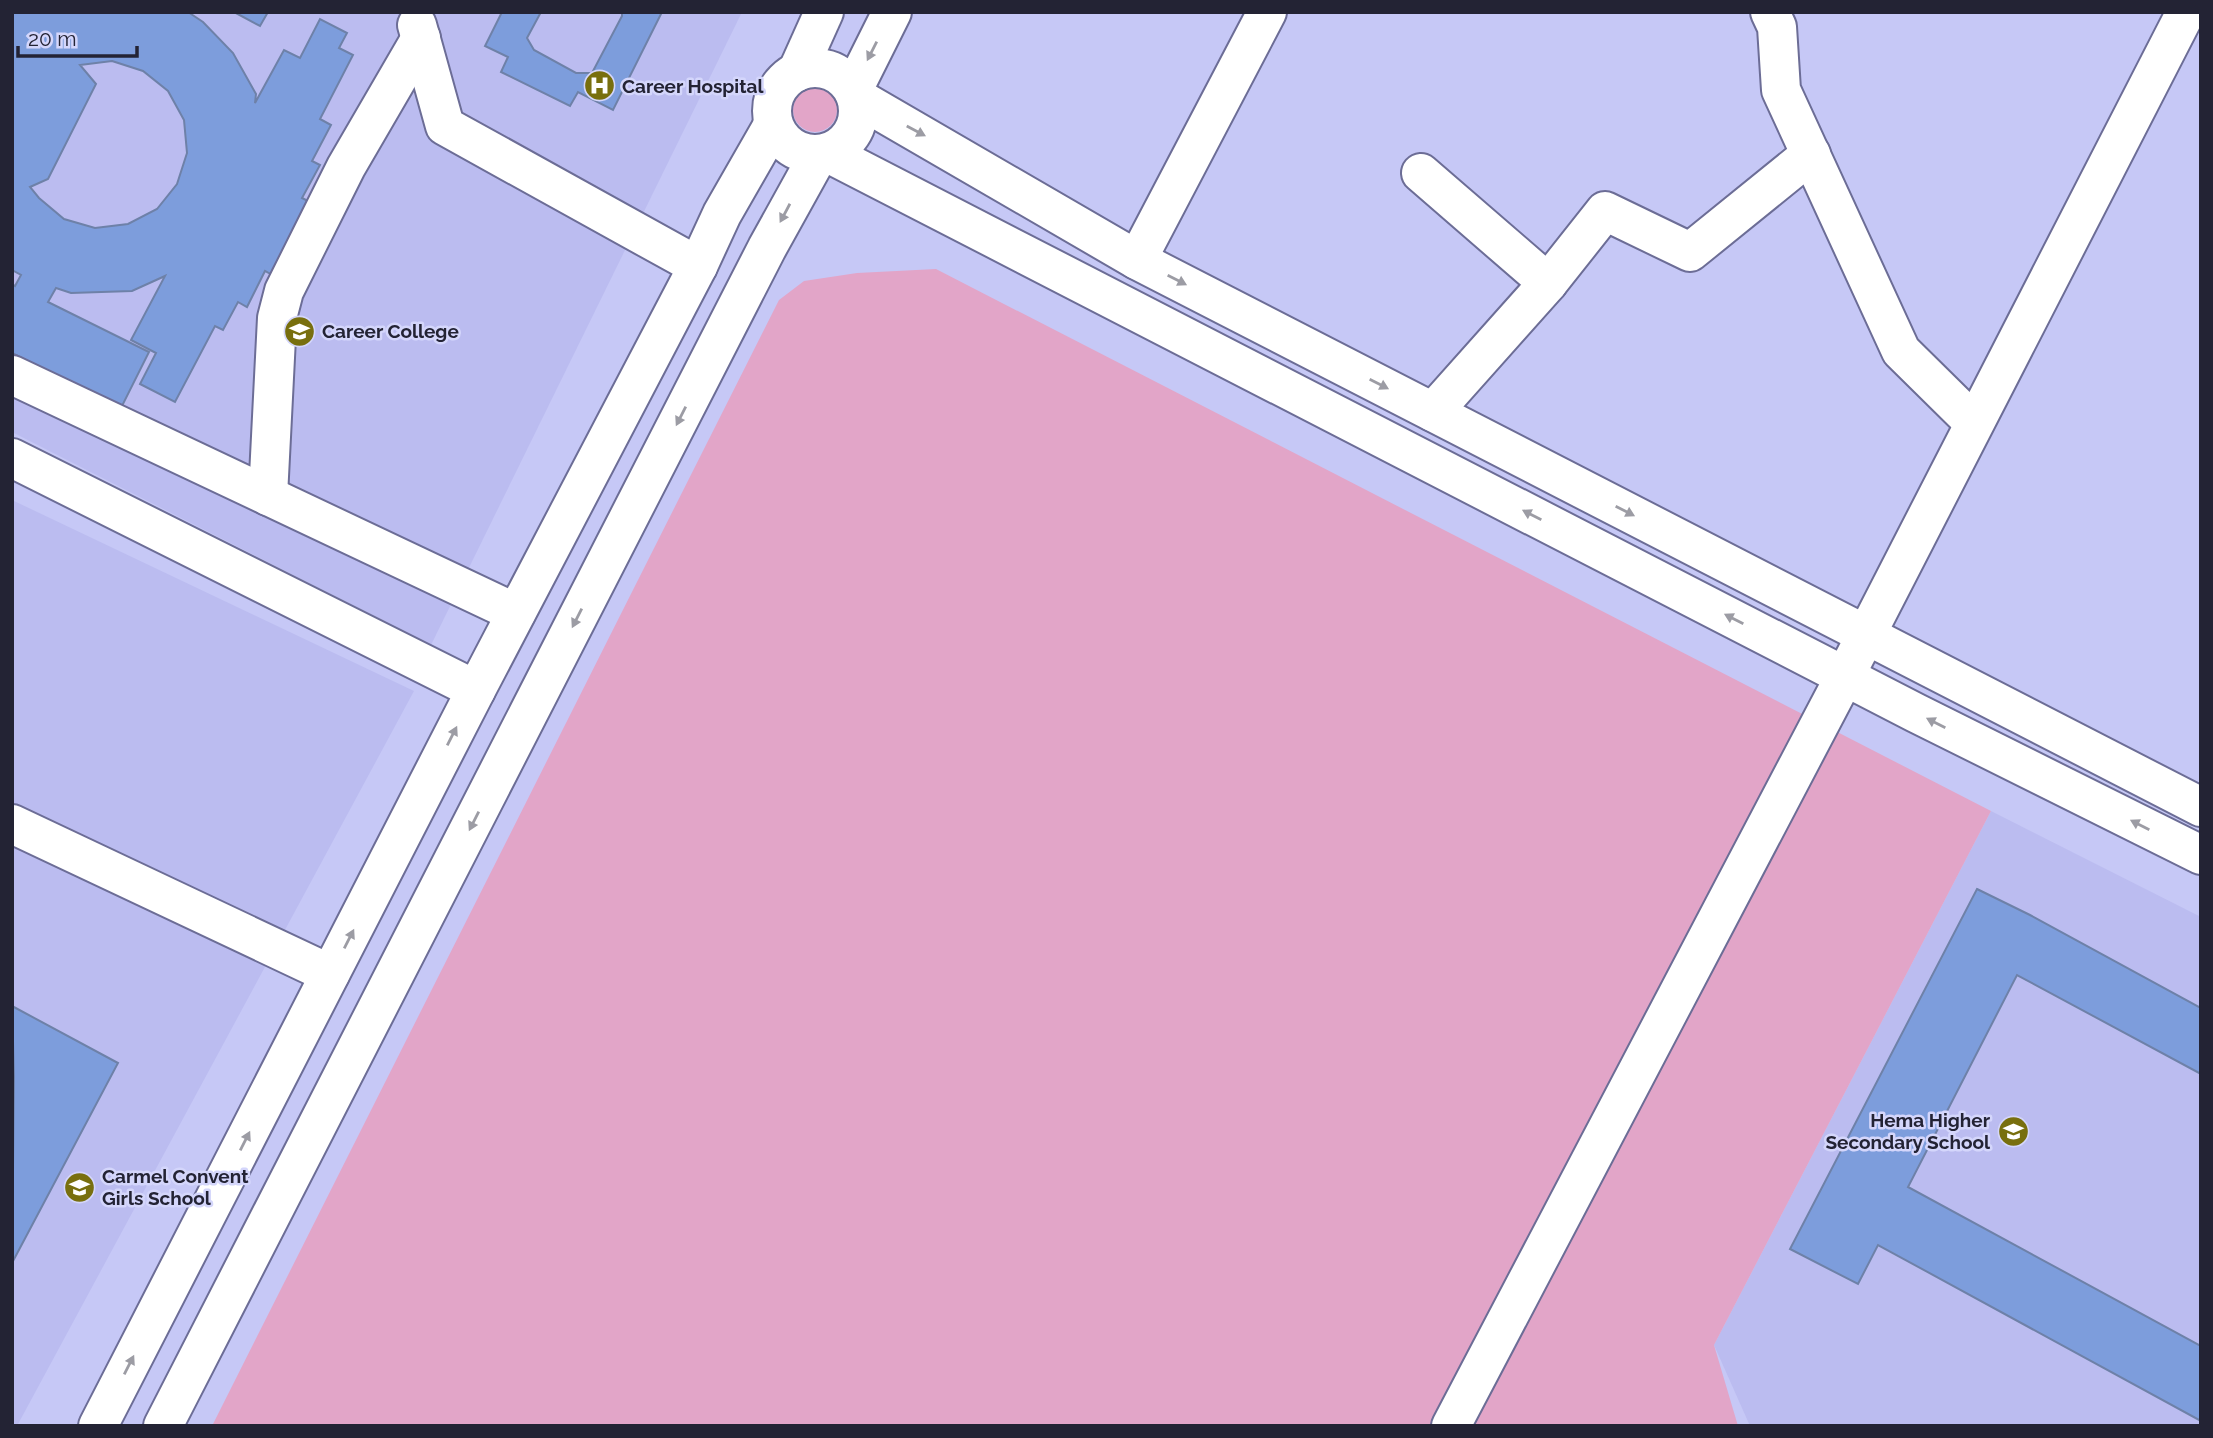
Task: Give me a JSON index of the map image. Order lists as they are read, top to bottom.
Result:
{
  "places": {
    "hospital": ["Career Hospital"],
    "school or university": ["Career College", "Hema Higher Secondary School", "Carmel Convent Girls School"]
  },
  "scale_bar": "20 m"
}
